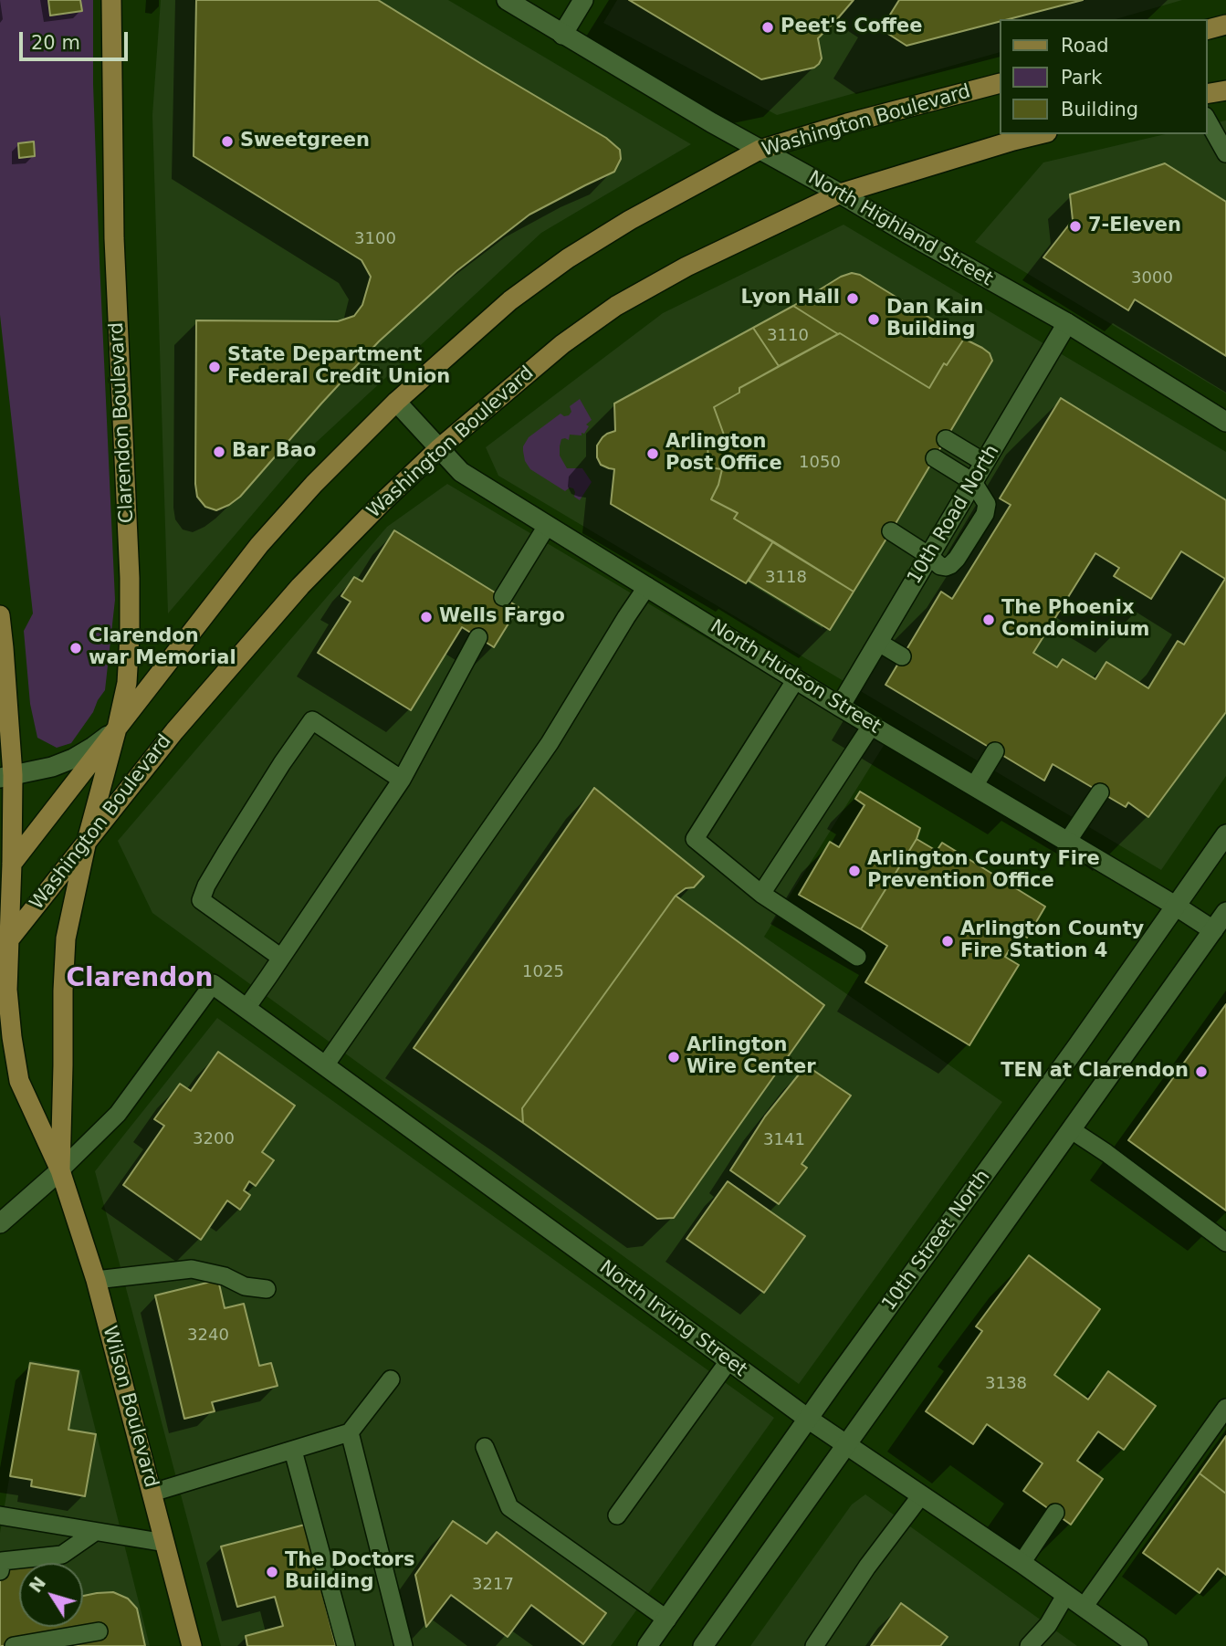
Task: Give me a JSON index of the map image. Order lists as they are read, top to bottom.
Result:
{
  "streets": {
    "main road": ["Washington Boulevard", "Clarendon Boulevard", "Wilson Boulevard"],
    "street": [
      "North Highland Street",
      "10th Road North",
      "North Hudson Street",
      "10th Street North",
      "North Irving Street"
    ]
  },
  "crossings": [
    ["Washington Boulevard", "North Highland Street"],
    ["Washington Boulevard", "Clarendon Boulevard"],
    ["Washington Boulevard", "North Hudson Street"],
    ["Washington Boulevard", "Wilson Boulevard"],
    ["North Highland Street", "10th Road North"],
    ["Clarendon Boulevard", "Wilson Boulevard"],
    ["10th Road North", "North Hudson Street"],
    ["North Hudson Street", "10th Street North"],
    ["10th Street North", "North Irving Street"]
  ],
  "districts": ["Clarendon"],
  "places": [
    "Peet's Coffee",
    "Sweetgreen",
    "7-Eleven",
    "Lyon Hall",
    "Dan Kain Building",
    "State Department Federal Credit Union",
    "Bar Bao",
    "Arlington Post Office",
    "Wells Fargo",
    "The Phoenix Condominium",
    "Clarendon war Memorial",
    "Arlington County Fire Prevention Office",
    "Arlington County Fire Station 4",
    "Arlington Wire Center",
    "TEN at Clarendon",
    "The Doctors Building"
  ],
  "house_numbers": [
    "3100",
    "3000",
    "3110",
    "1050",
    "3118",
    "1025",
    "3200",
    "3141",
    "3240",
    "3138",
    "3217"
  ],
  "legend": ["Road", "Park", "Building"],
  "scale_bar": "20 m",
  "north": "top left"
}
